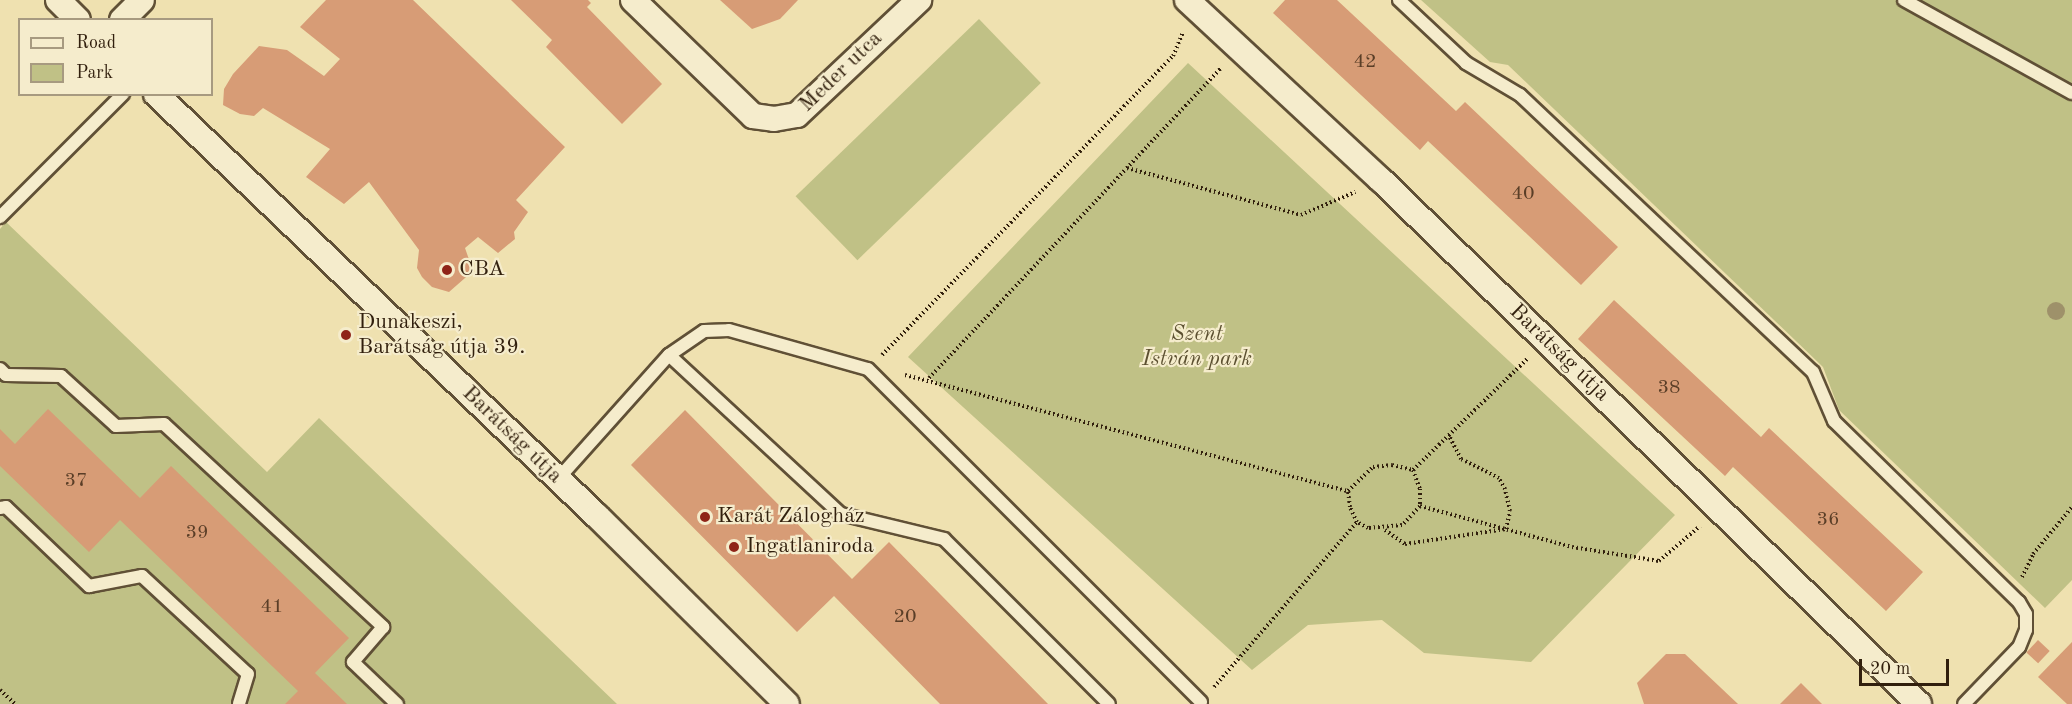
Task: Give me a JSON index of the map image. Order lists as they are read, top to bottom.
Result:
{
  "streets": {
    "street": ["Meder utca", "Barátság útja"]
  },
  "parks": ["Szent István park"],
  "places": [
    "CBA",
    "Dunakeszi, Barátság útja 39.",
    "Karát Zálogház",
    "Ingatlaniroda"
  ],
  "house_numbers": [
    "42",
    "40",
    "38",
    "37",
    "36",
    "39",
    "41",
    "20"
  ],
  "legend": ["Road", "Park"],
  "scale_bar": "20 m"
}
